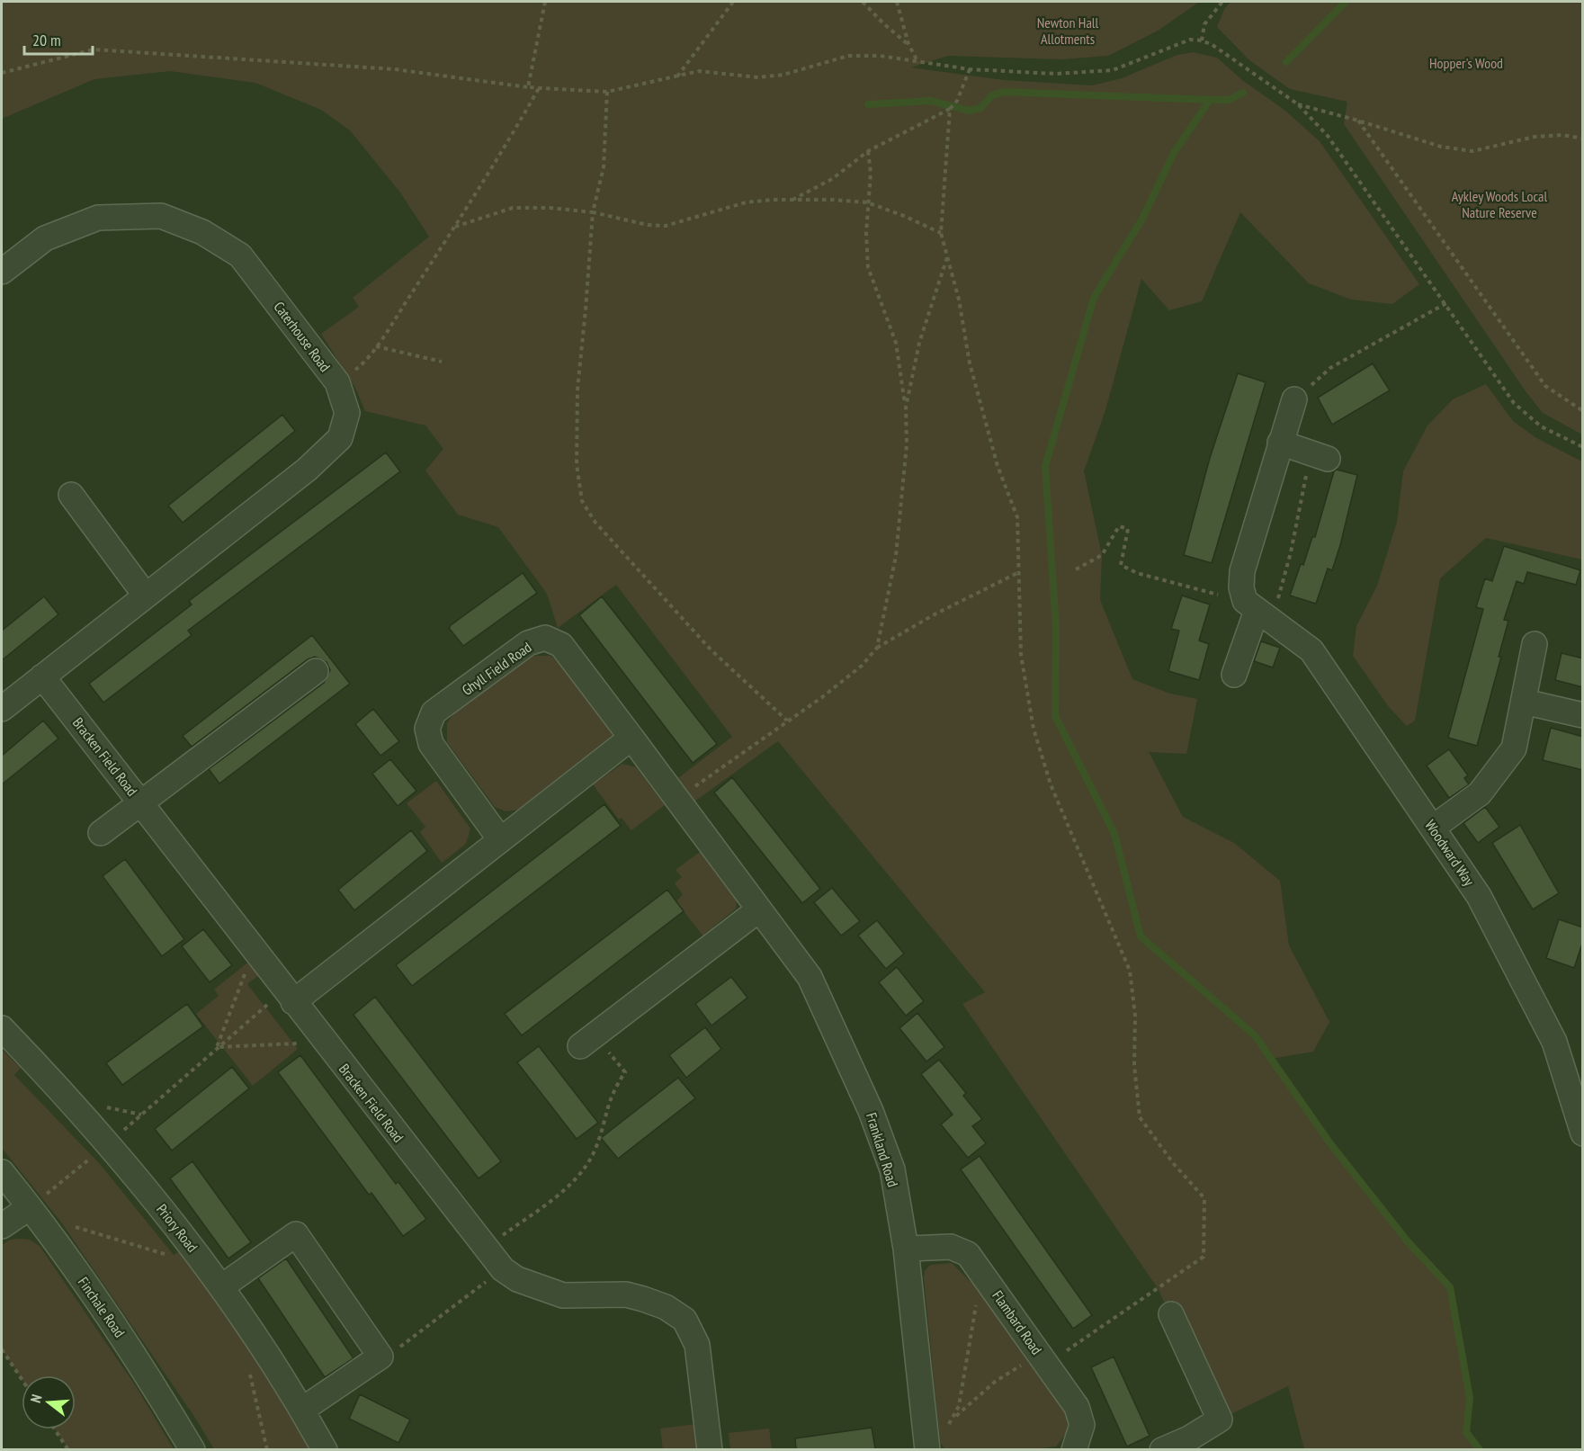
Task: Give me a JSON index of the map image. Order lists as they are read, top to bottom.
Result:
{
  "streets": {
    "street": [
      "Caterhouse Road",
      "Ghyll Field Road",
      "Bracken Field Road",
      "Woodward Way",
      "Frankland Road",
      "Priory Road",
      "Finchale Road",
      "Flambard Road"
    ]
  },
  "crossings": [
    ["Caterhouse Road", "Bracken Field Road"],
    ["Ghyll Field Road", "Frankland Road"],
    ["Frankland Road", "Flambard Road"]
  ],
  "parks": ["Newton Hall Allotments", "Hopper's Wood", "Aykley Woods Local Nature Reserve"],
  "scale_bar": "20 m",
  "north": "left"
}
